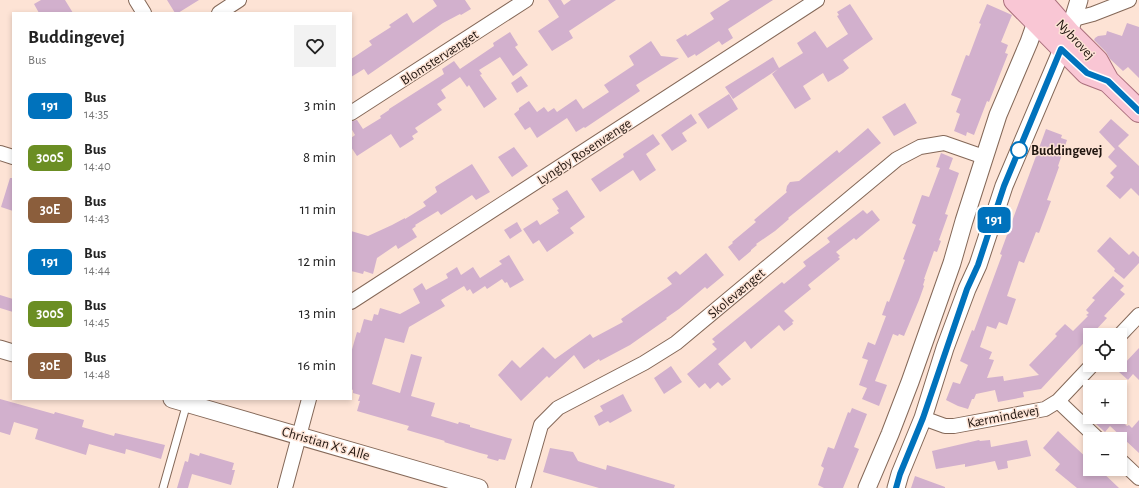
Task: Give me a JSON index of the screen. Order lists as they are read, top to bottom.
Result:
{
  "streets": {
    "main road": ["Nybrovej"],
    "street": [
      "Blomstervænget",
      "Lyngby Rosenvænge",
      "Skolevænget",
      "Kærmindevej",
      "Christian X's Alle"
    ]
  },
  "places": ["Buddingevej"],
  "lines": ["bus line 191"],
  "page": {
    "on_map": "191",
    "heading": ["Buddingevej", "Bus"],
    "list": [
      {
        "mark": "191",
        "name": "Bus",
        "note": "14:35",
        "value": "3 min"
      },
      {
        "mark": "300S",
        "name": "Bus",
        "note": "14:40",
        "value": "8 min"
      },
      {
        "mark": "30E",
        "name": "Bus",
        "note": "14:43",
        "value": "11 min"
      },
      {
        "mark": "191",
        "name": "Bus",
        "note": "14:44",
        "value": "12 min"
      },
      {
        "mark": "300S",
        "name": "Bus",
        "note": "14:45",
        "value": "13 min"
      },
      {
        "mark": "30E",
        "name": "Bus",
        "note": "14:48",
        "value": "16 min"
      }
    ],
    "map_buttons": ["+", "−"]
  }
}
